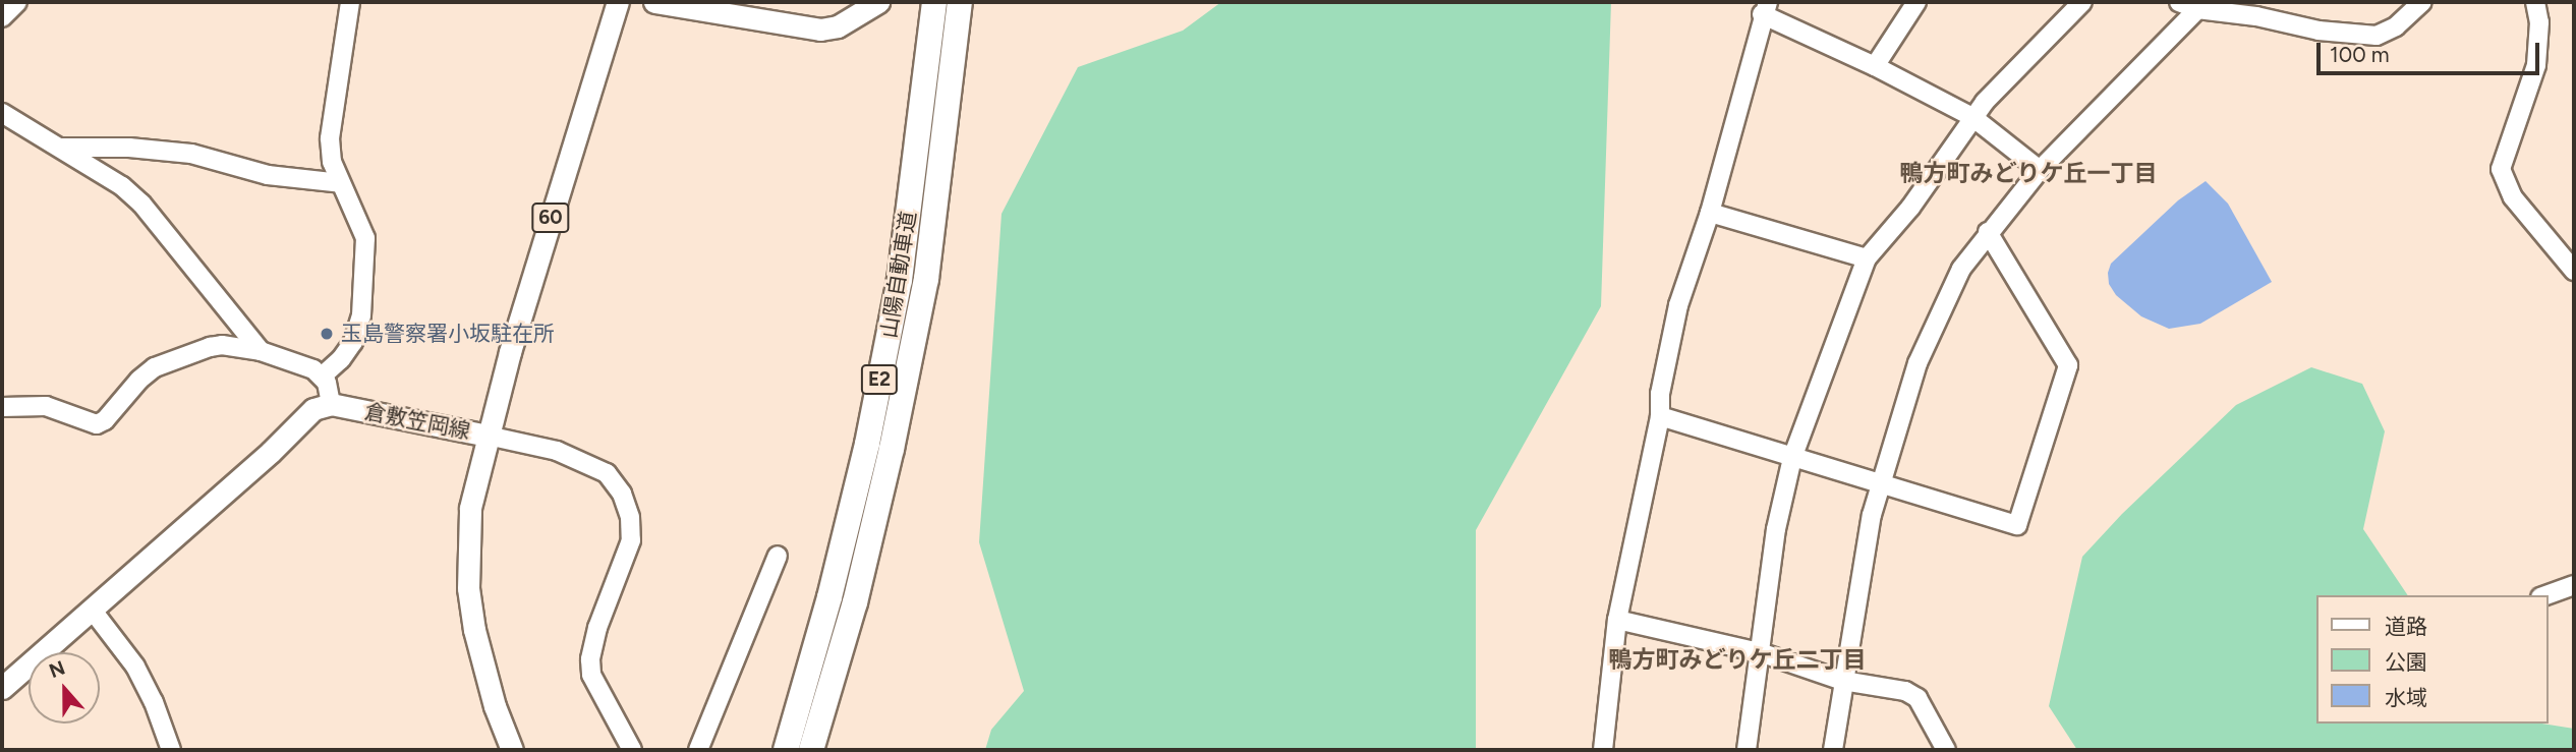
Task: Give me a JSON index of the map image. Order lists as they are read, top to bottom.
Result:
{
  "streets": {
    "highway": ["山陽自動車道", "E2"],
    "main road": ["60", "倉敷笠岡線"]
  },
  "districts": ["鴨方町みどりケ丘一丁目", "鴨方町みどりケ丘二丁目"],
  "places": ["玉島警察署小坂駐在所"],
  "legend": ["道路", "公園", "水域"],
  "scale_bar": "100 m",
  "north": "top"
}
